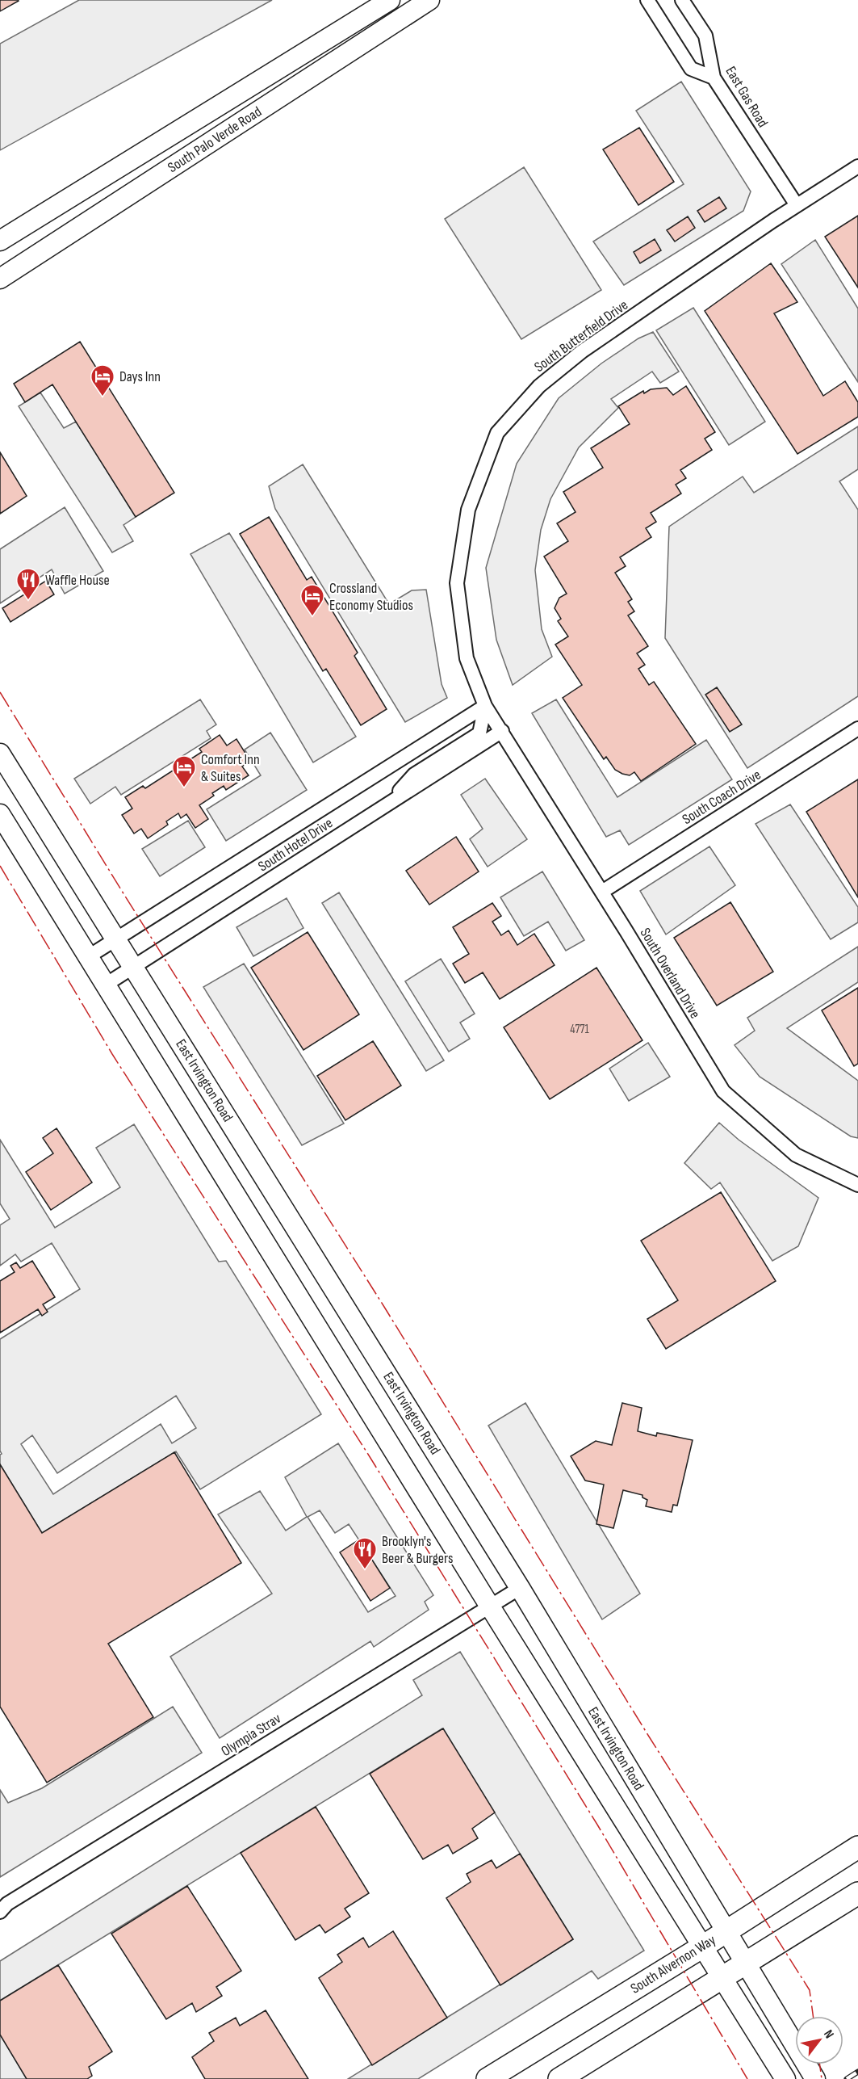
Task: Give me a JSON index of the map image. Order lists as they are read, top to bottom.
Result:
{
  "streets": {
    "main road": ["South Palo Verde Road", "East Irvington Road", "South Alvernon Way"],
    "street": [
      "East Gas Road",
      "South Butterfield Drive",
      "South Coach Drive",
      "South Hotel Drive",
      "South Overland Drive",
      "Olympia Strav"
    ]
  },
  "crossings": [
    ["East Gas Road", "South Butterfield Drive"],
    ["South Butterfield Drive", "South Hotel Drive"],
    ["South Butterfield Drive", "South Overland Drive"],
    ["South Coach Drive", "South Overland Drive"],
    ["South Hotel Drive", "South Overland Drive"],
    ["South Hotel Drive", "East Irvington Road"],
    ["East Irvington Road", "Olympia Strav"],
    ["East Irvington Road", "South Alvernon Way"]
  ],
  "places": {
    "hotel": ["Days Inn", "Crossland Economy Studios", "Comfort Inn & Suites"],
    "restaurant": ["Waffle House", "Brooklyn's Beer & Burgers"]
  },
  "house_numbers": ["4771"],
  "north": "top right"
}
